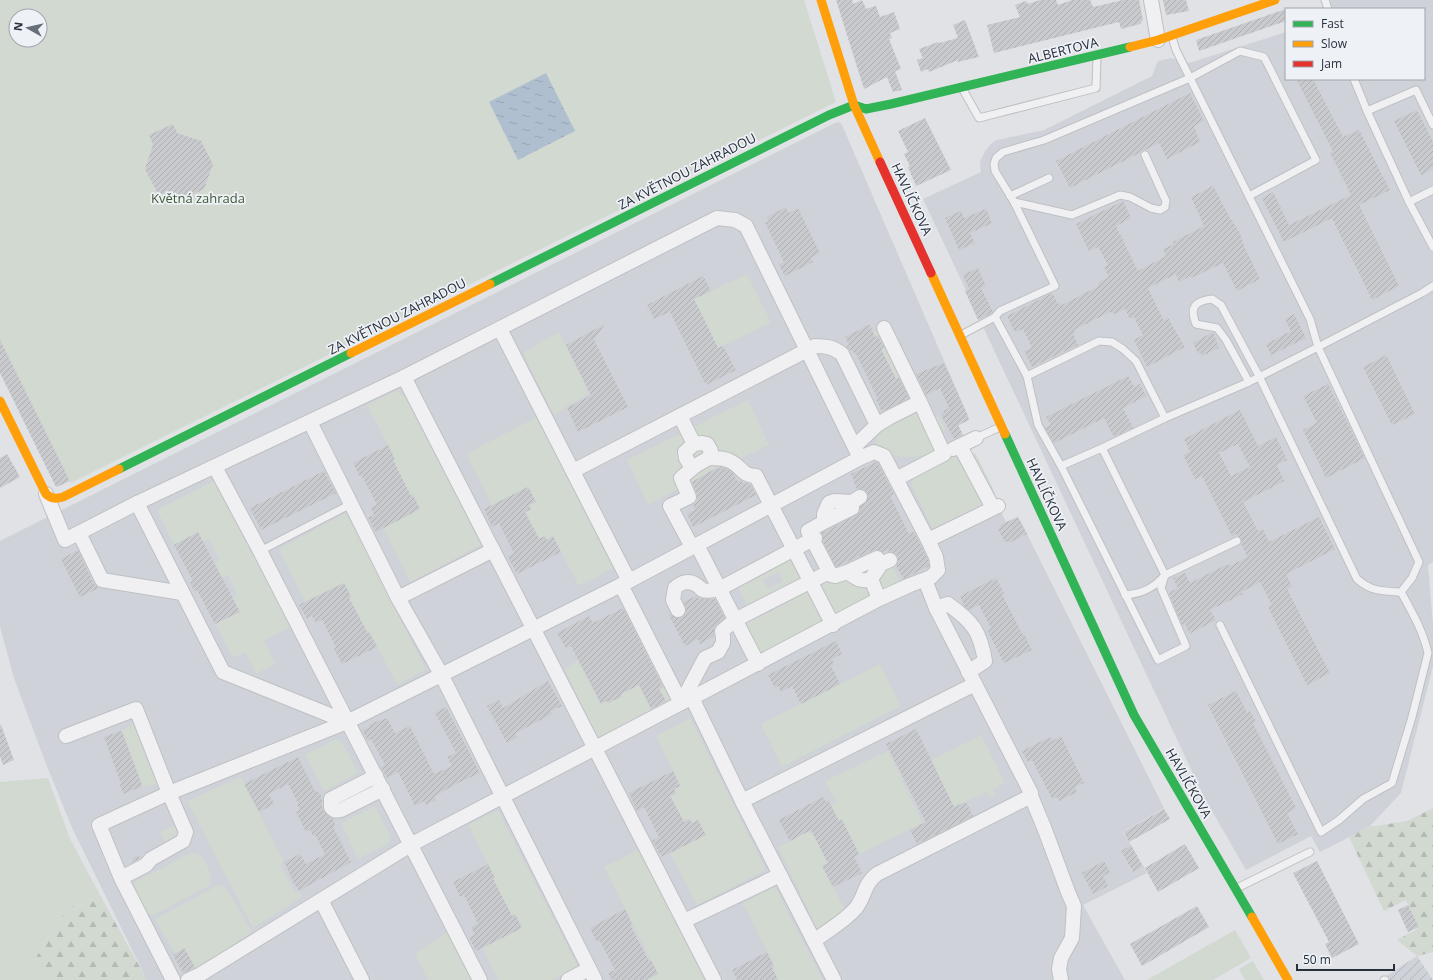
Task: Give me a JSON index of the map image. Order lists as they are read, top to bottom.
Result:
{
  "streets": {
    "street": ["ALBERTOVA", "ZA KVĚTNOU ZAHRADOU", "HAVLÍČKOVA"]
  },
  "crossings": [
    ["ALBERTOVA", "ZA KVĚTNOU ZAHRADOU"],
    ["ALBERTOVA", "HAVLÍČKOVA"],
    ["ZA KVĚTNOU ZAHRADOU", "HAVLÍČKOVA"]
  ],
  "parks": ["Květná zahrada"],
  "legend": ["Fast", "Slow", "Jam"],
  "scale_bar": "50 m",
  "north": "left"
}
